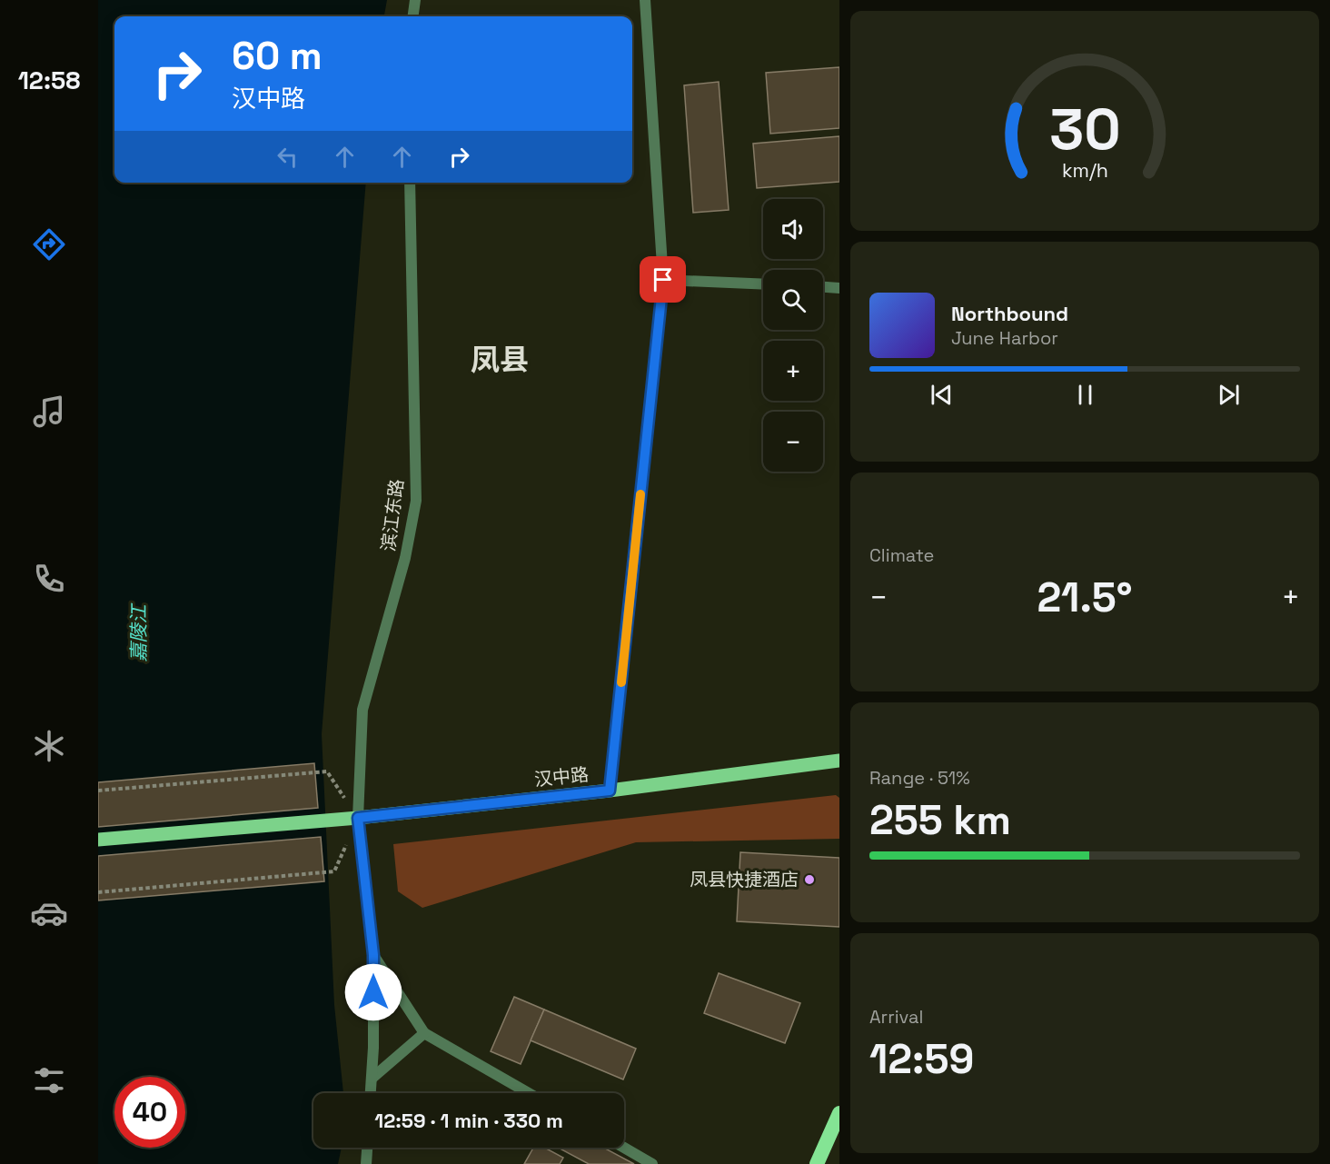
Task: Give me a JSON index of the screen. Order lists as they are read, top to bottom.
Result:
{
  "streets": {
    "main road": ["汉中路"],
    "street": ["滨江东路"]
  },
  "crossings": [
    ["滨江东路", "汉中路"]
  ],
  "districts": ["凤县"],
  "water": ["嘉陵江"],
  "places": ["凤县快捷酒店"],
  "page": {
    "tabs": "12:58",
    "turn": ["60 m", "汉中路"],
    "map_buttons": ["+", "−"],
    "song": ["Northbound", "June Harbor"],
    "tile": [
      "Climate",
      ["Range · 51%", "255 km"],
      ["Arrival", "12:59"]
    ],
    "heat": ["−", "21.5°", "+"],
    "limit": "40",
    "trip": "12:59 · 1 min · 330 m",
    "gauge": ["30", "km/h"]
  }
}
